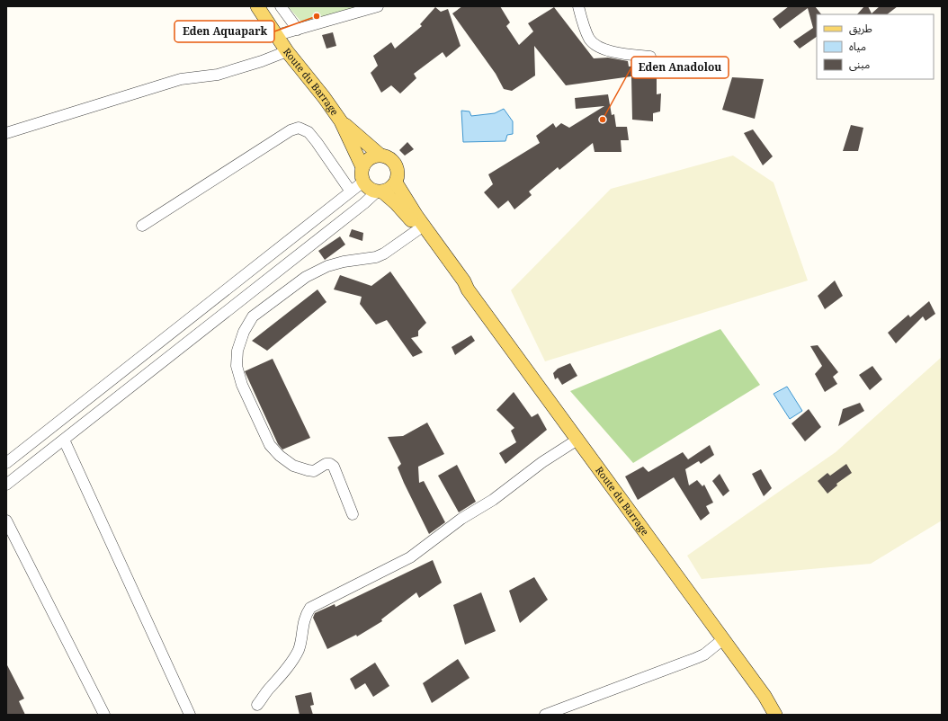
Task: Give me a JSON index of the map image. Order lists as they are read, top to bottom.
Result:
{
  "streets": {
    "main road": ["Route du Barrage"]
  },
  "places": ["Eden Aquapark", "Eden Anadolou"],
  "legend": ["طريق", "مياه", "مبنى"]
}
